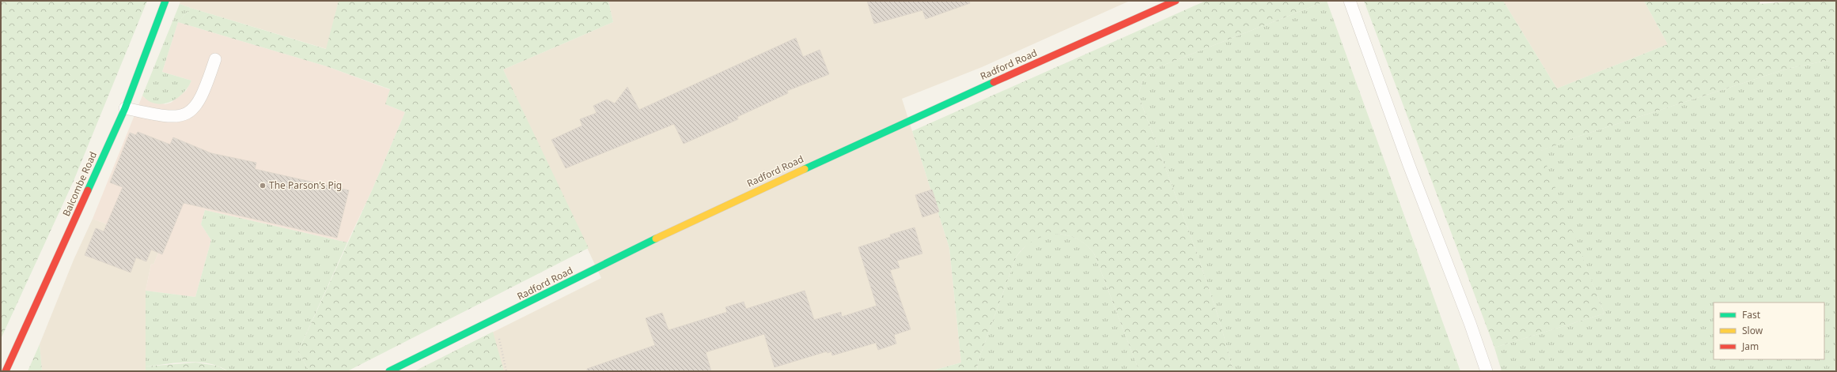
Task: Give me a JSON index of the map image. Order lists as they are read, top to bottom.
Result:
{
  "streets": {
    "street": ["Radford Road", "Balcombe Road"]
  },
  "places": ["The Parson's Pig"],
  "legend": ["Fast", "Slow", "Jam"]
}
